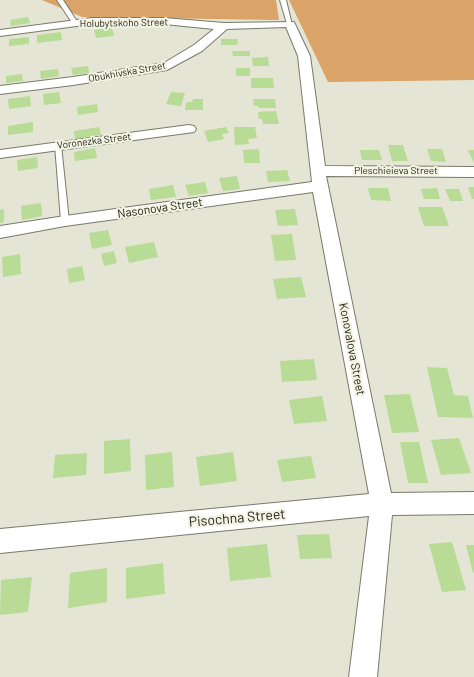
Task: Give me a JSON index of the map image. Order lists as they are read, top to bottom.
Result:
{
  "streets": {
    "street": [
      "Holubytskoho Street",
      "Obukhivska Street",
      "Voronezka Street",
      "Pleschieieva Street",
      "Nasonova Street",
      "Konovalova Street",
      "Pisochna Street"
    ]
  },
  "crossings": [
    ["Holubytskoho Street", "Obukhivska Street"],
    ["Pleschieieva Street", "Nasonova Street"],
    ["Pleschieieva Street", "Konovalova Street"],
    ["Nasonova Street", "Konovalova Street"],
    ["Konovalova Street", "Pisochna Street"]
  ]
}
